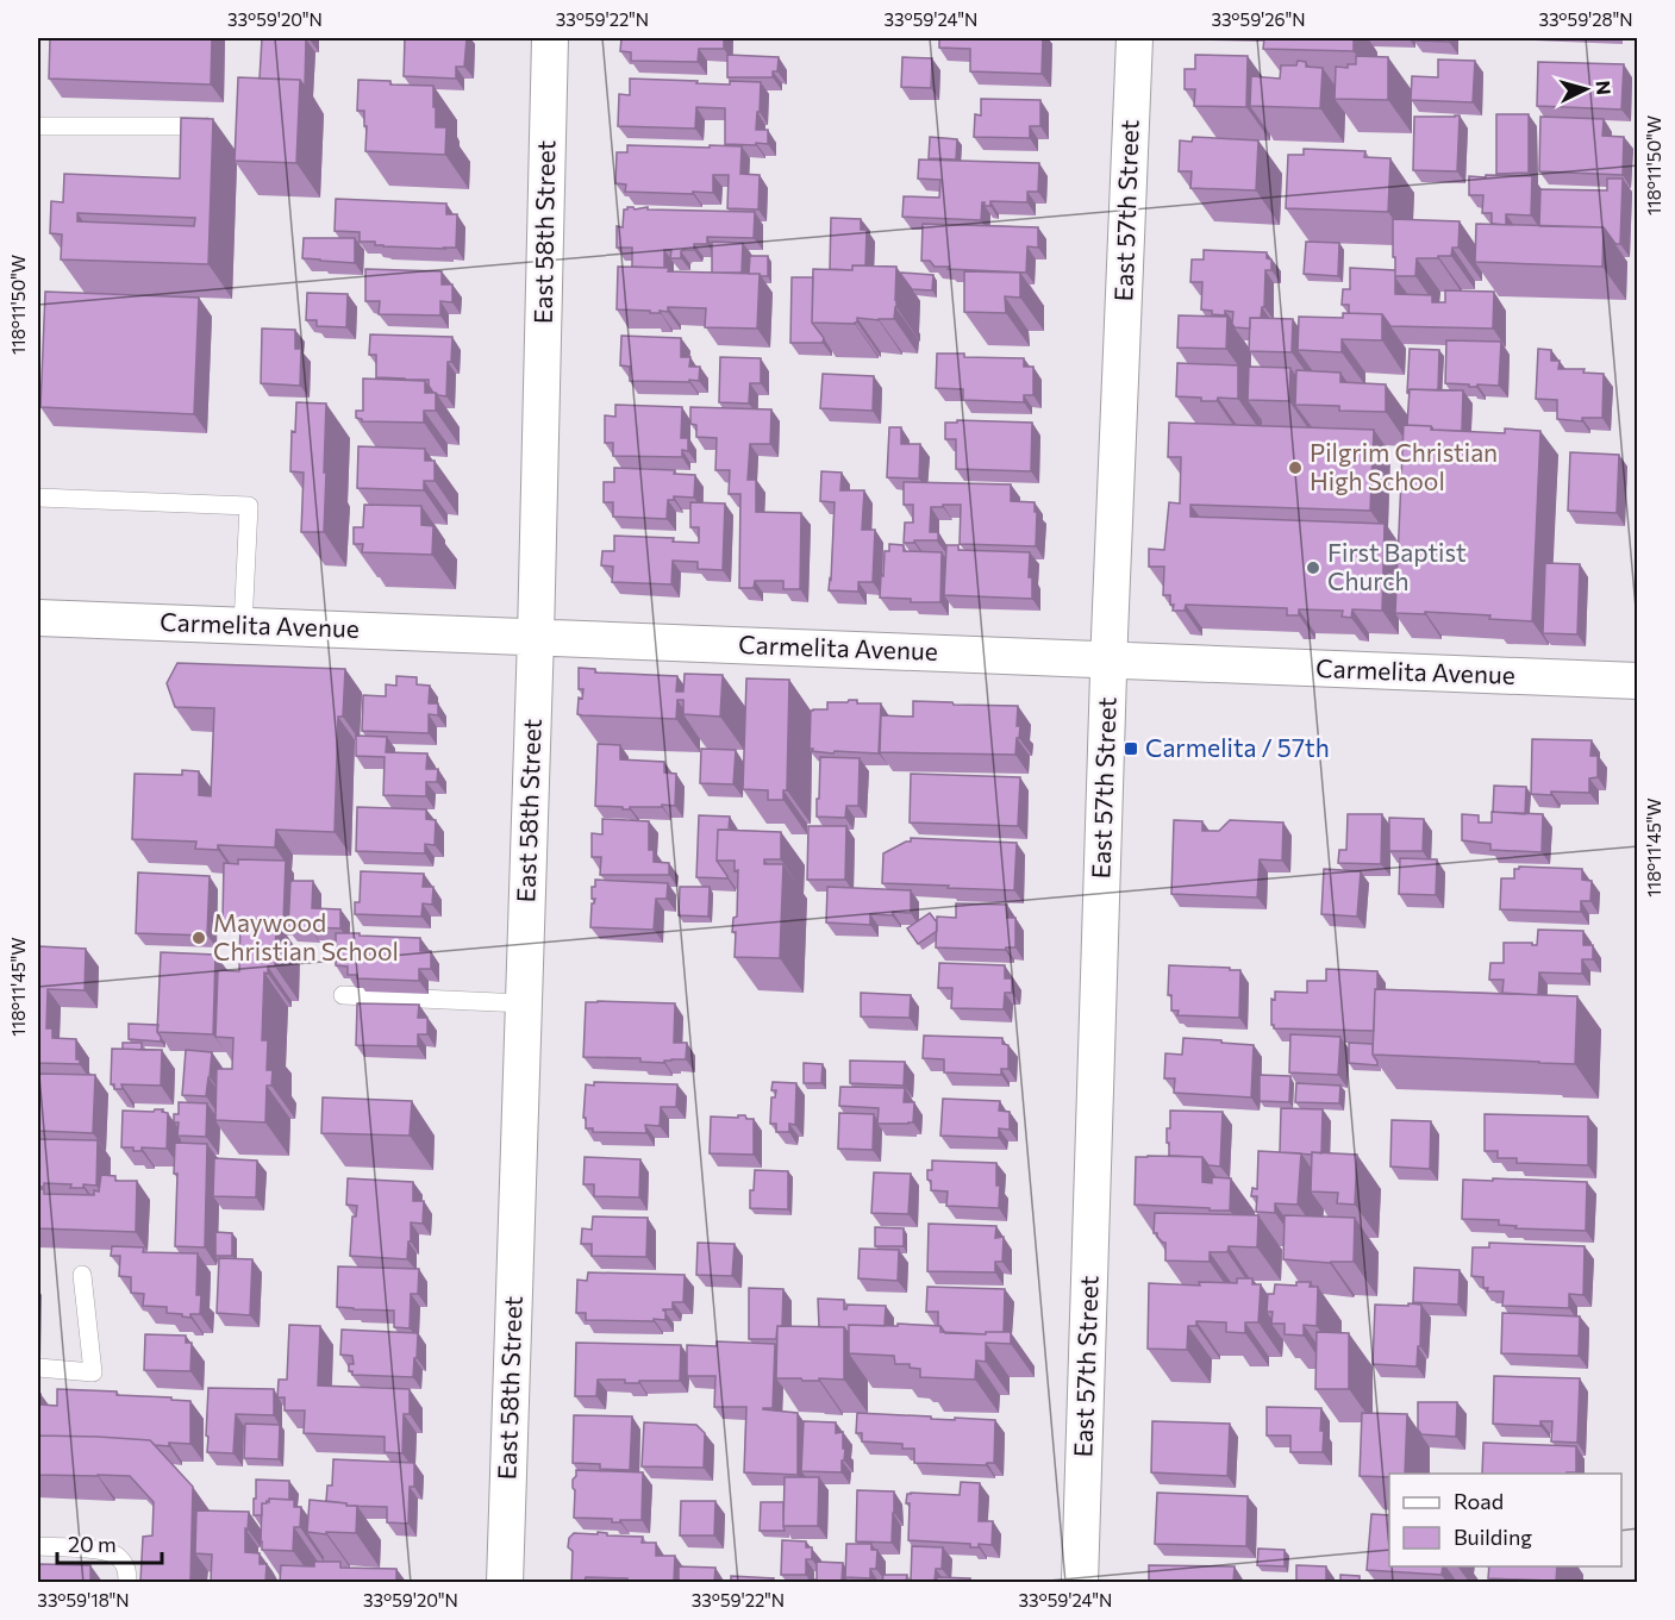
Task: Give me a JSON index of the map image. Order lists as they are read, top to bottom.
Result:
{
  "streets": {
    "street": ["East 57th Street", "East 58th Street", "Carmelita Avenue"]
  },
  "crossings": [
    ["East 57th Street", "Carmelita Avenue"],
    ["East 58th Street", "Carmelita Avenue"]
  ],
  "places": {
    "other": ["Pilgrim Christian High School", "First Baptist Church", "Maywood Christian School"],
    "transit": ["Carmelita / 57th"]
  },
  "legend": ["Road", "Building"],
  "scale_bar": "20 m",
  "north": "right",
  "coordinates": [
    "33°59'20\"N",
    "33°59'22\"N",
    "33°59'24\"N",
    "33°59'26\"N",
    "33°59'28\"N",
    "118°11'50\"W",
    "118°11'45\"W",
    "33°59'18\"N"
  ]
}
